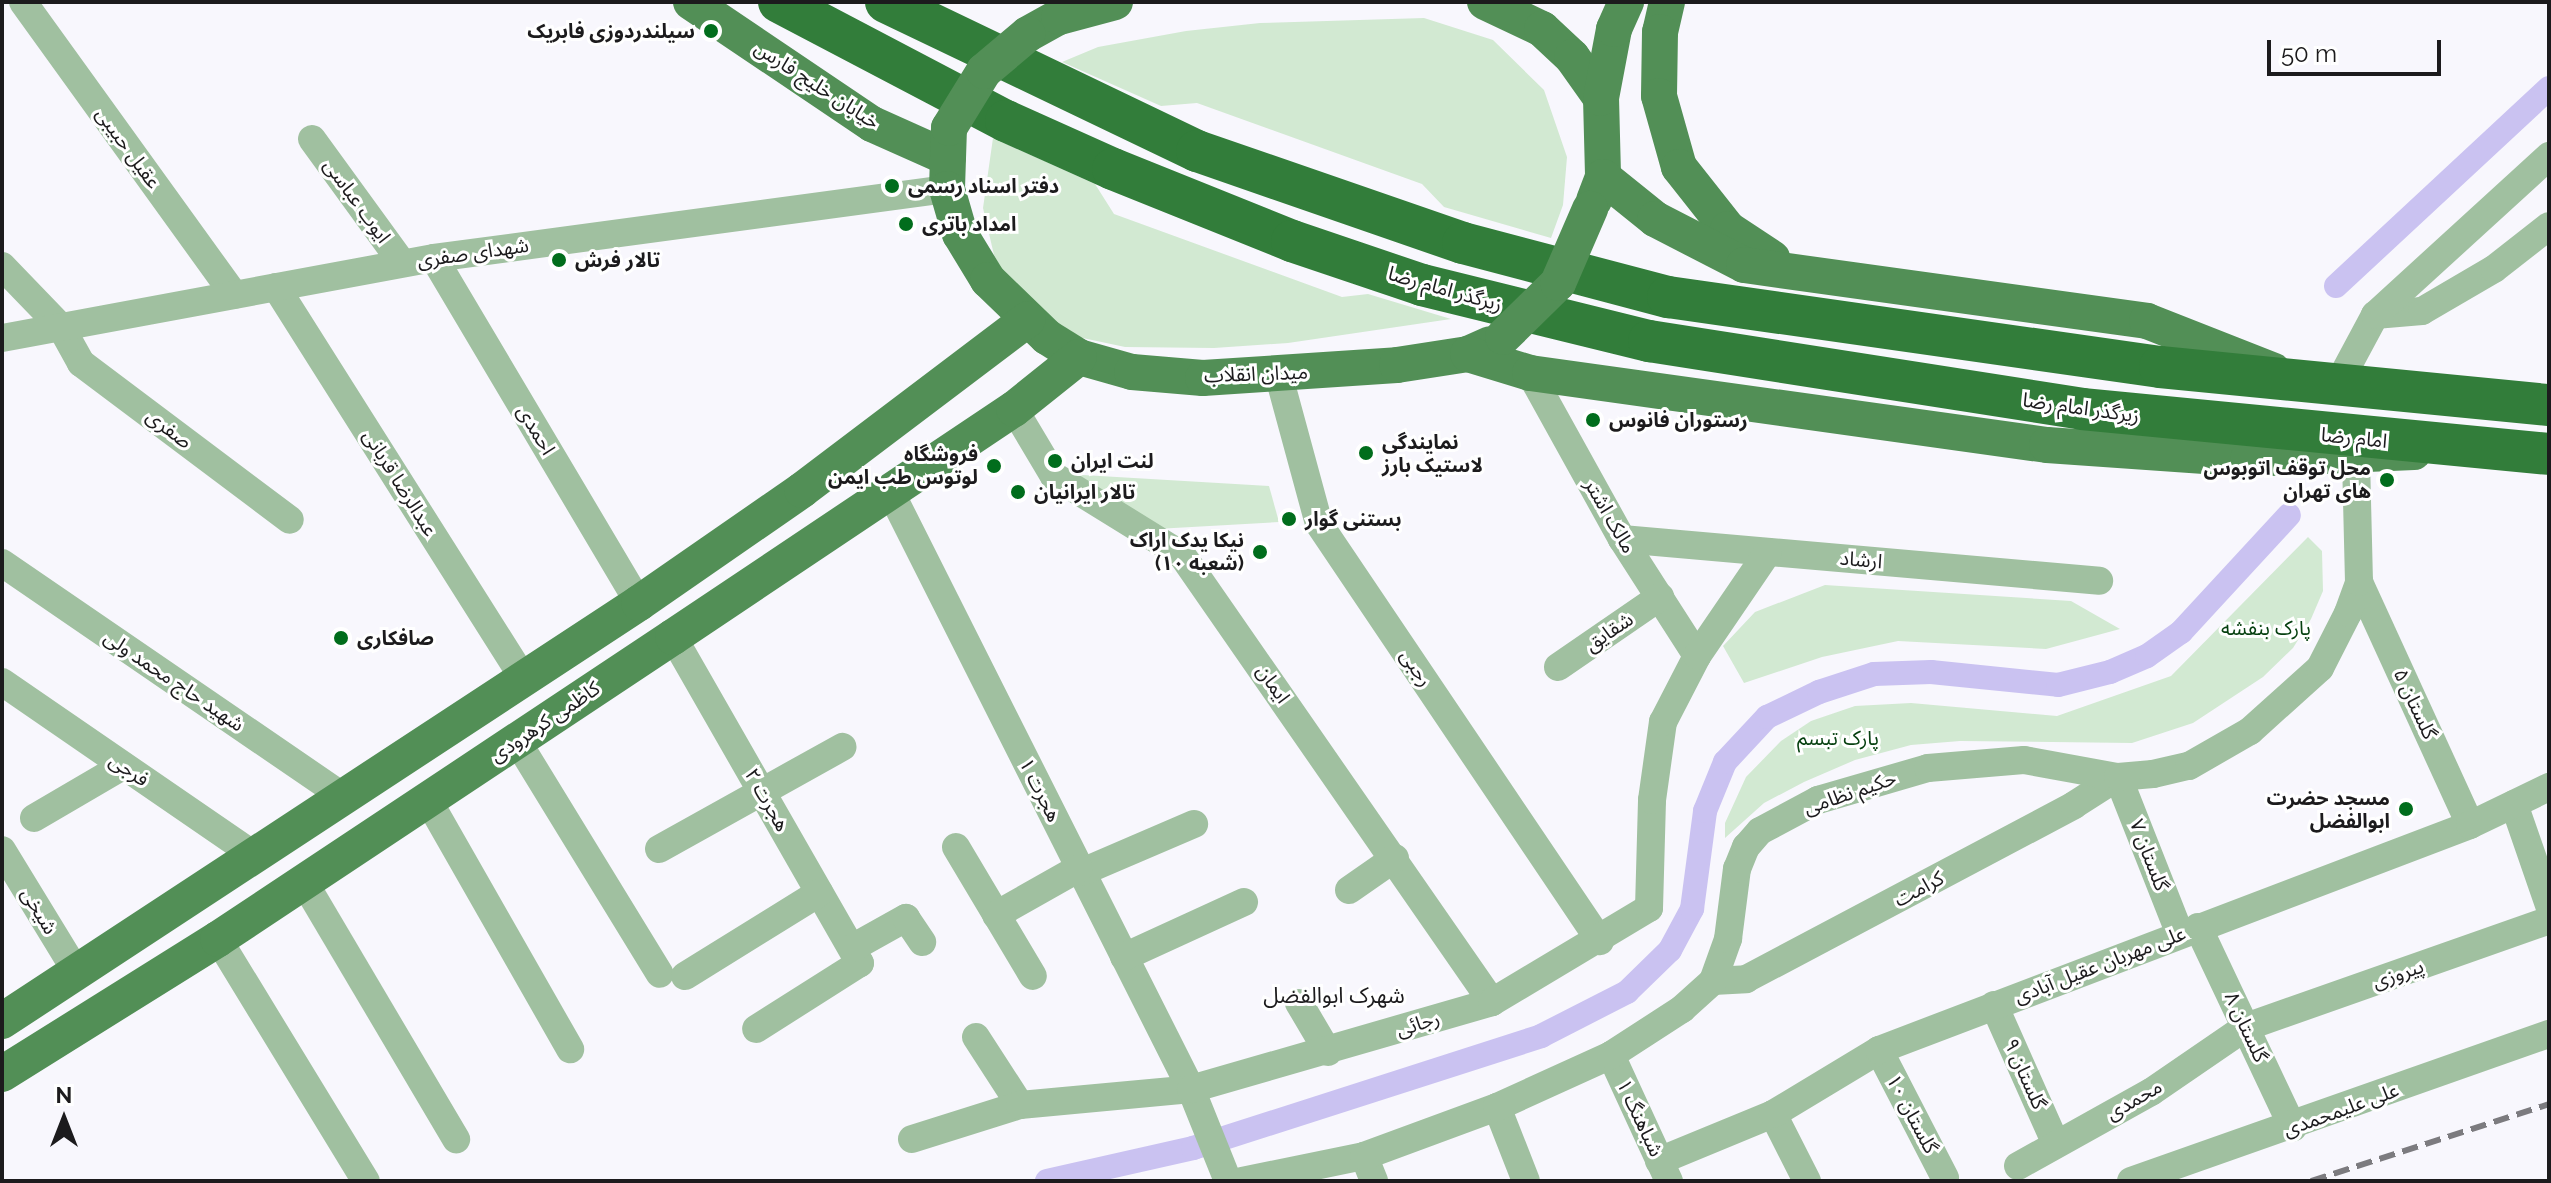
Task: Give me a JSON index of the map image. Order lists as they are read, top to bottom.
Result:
{
  "streets": {
    "highway": ["زیرگذر امام رضا", "امام رضا"],
    "main road": ["خیابان خلیج فارس", "میدان انقلاب", "کاظمی کرهرودی"],
    "street": [
      "عقیل حبیبی",
      "ایوب عباسی",
      "شهدای صفری",
      "صفری",
      "احمدی",
      "عبدالرضا قربانی",
      "مالک اشتر",
      "ارشاد",
      "شقایق",
      "رجبی",
      "شهید حاج محمد ولی",
      "ایمان",
      "گلستان ۵",
      "فرجی",
      "هجرت ۱",
      "حکیم نظامی",
      "هجرت ۲",
      "گلستان ۷",
      "کرامت",
      "شیخی",
      "علی مهربان عقیل آبادی",
      "پیروزی",
      "رجائی",
      "گلستان ۸",
      "گلستان ۹",
      "محمدی",
      "علی علیمحمدی",
      "گلستان ۱۰",
      "شباهنگ ۱"
    ]
  },
  "crossings": [
    ["خیابان خلیج فارس", "شهدای صفری"],
    ["خیابان خلیج فارس", "میدان انقلاب"],
    ["عقیل حبیبی", "شهدای صفری"],
    ["ایوب عباسی", "شهدای صفری"],
    ["شهدای صفری", "میدان انقلاب"],
    ["شهدای صفری", "صفری"],
    ["شهدای صفری", "احمدی"],
    ["شهدای صفری", "عبدالرضا قربانی"],
    ["زیرگذر امام رضا", "امام رضا"],
    ["میدان انقلاب", "رجبی"],
    ["میدان انقلاب", "کاظمی کرهرودی"],
    ["مالک اشتر", "ارشاد"],
    ["مالک اشتر", "شقایق"],
    ["مالک اشتر", "رجائی"],
    ["رجبی", "رجائی"],
    ["ایمان", "کاظمی کرهرودی"],
    ["ایمان", "رجائی"],
    ["گلستان ۵", "حکیم نظامی"],
    ["گلستان ۵", "علی مهربان عقیل آبادی"],
    ["کاظمی کرهرودی", "هجرت ۱"],
    ["کاظمی کرهرودی", "هجرت ۲"],
    ["هجرت ۱", "حکیم نظامی"],
    ["هجرت ۱", "رجائی"],
    ["حکیم نظامی", "گلستان ۷"],
    ["حکیم نظامی", "کرامت"],
    ["حکیم نظامی", "شباهنگ ۱"],
    ["گلستان ۷", "کرامت"],
    ["گلستان ۷", "علی مهربان عقیل آبادی"],
    ["گلستان ۷", "گلستان ۸"],
    ["علی مهربان عقیل آبادی", "گلستان ۸"],
    ["علی مهربان عقیل آبادی", "گلستان ۹"],
    ["علی مهربان عقیل آبادی", "گلستان ۱۰"],
    ["علی مهربان عقیل آبادی", "شباهنگ ۱"],
    ["پیروزی", "گلستان ۸"],
    ["پیروزی", "محمدی"],
    ["گلستان ۸", "محمدی"],
    ["گلستان ۸", "علی علیمحمدی"],
    ["گلستان ۹", "محمدی"]
  ],
  "districts": ["شهرک ابوالفضل"],
  "parks": ["پارک بنفشه", "پارک تبسم"],
  "places": [
    "سیلندردوزی فابریک",
    "دفتر اسناد رسمی",
    "امداد باتری",
    "تالار فرش",
    "رستوران فانوس",
    "نمایندگی لاستیک بارز",
    "لنت ایران",
    "فروشگاه لوتوس طب ایمن",
    "محل توقف اتوبوس های تهران",
    "تالار ایرانیان",
    "بستنی گوار",
    "نیکا یدک اراک (شعبه ۱۰)",
    "صافکاری",
    "مسجد حضرت ابوالفضل"
  ],
  "scale_bar": "50 m",
  "north": "top"
}
